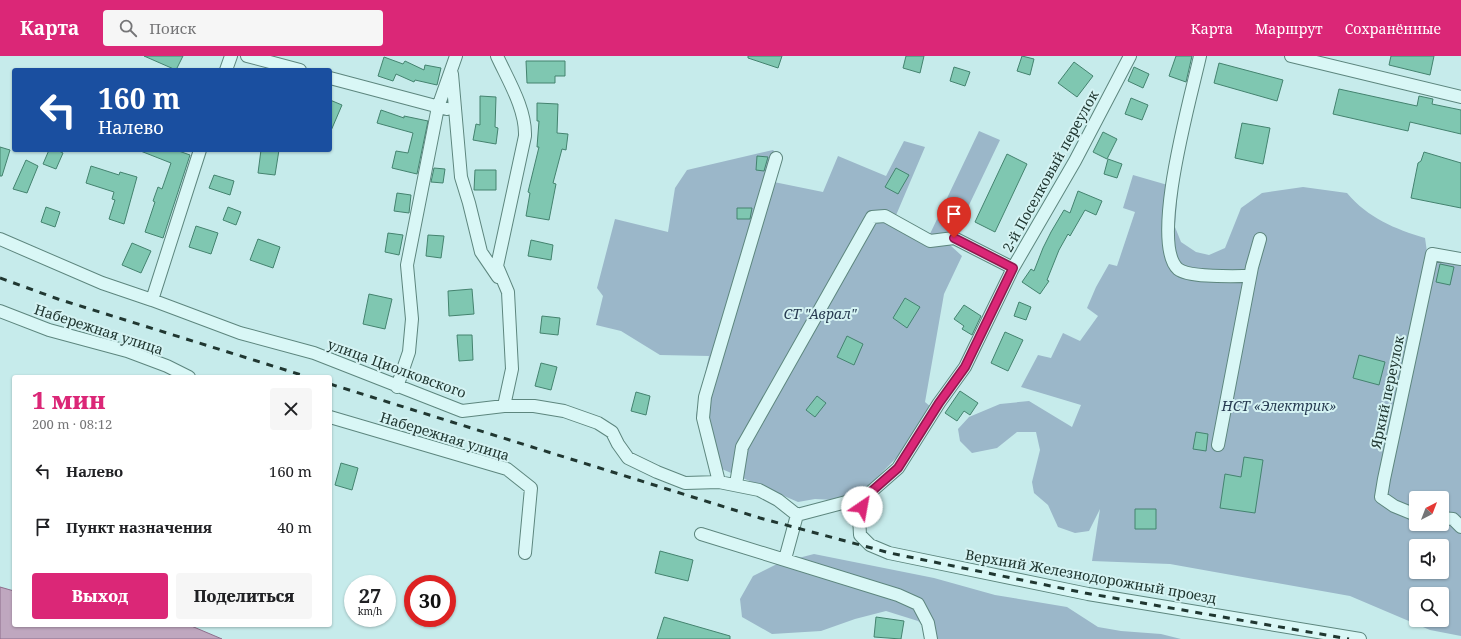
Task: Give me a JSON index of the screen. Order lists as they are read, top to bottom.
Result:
{
  "streets": {
    "street": [
      "2-й Поселковый переулок",
      "Набережная улица",
      "улица Циолковского",
      "Яркий переулок",
      "Верхний Железнодорожный проезд"
    ]
  },
  "crossings": [
    ["2-й Поселковый переулок", "Верхний Железнодорожный проезд"]
  ],
  "parks": ["СТ \"Аврал\"", "НСТ «Электрик»"],
  "north": "top right",
  "page": {
    "header": "Карта",
    "search": "Поиск",
    "nav": ["Карта", "Маршрут", "Сохранённые"],
    "turn": ["160 m", "Налево"],
    "heading": ["1 мин", "200 m · 08:12"],
    "list": [
      {
        "name": "Налево",
        "value": "160 m"
      },
      {
        "name": "Пункт назначения",
        "value": "40 m"
      }
    ],
    "buttons": ["Выход", "Поделиться"],
    "speed": "27 km/h",
    "limit": "30"
  }
}
